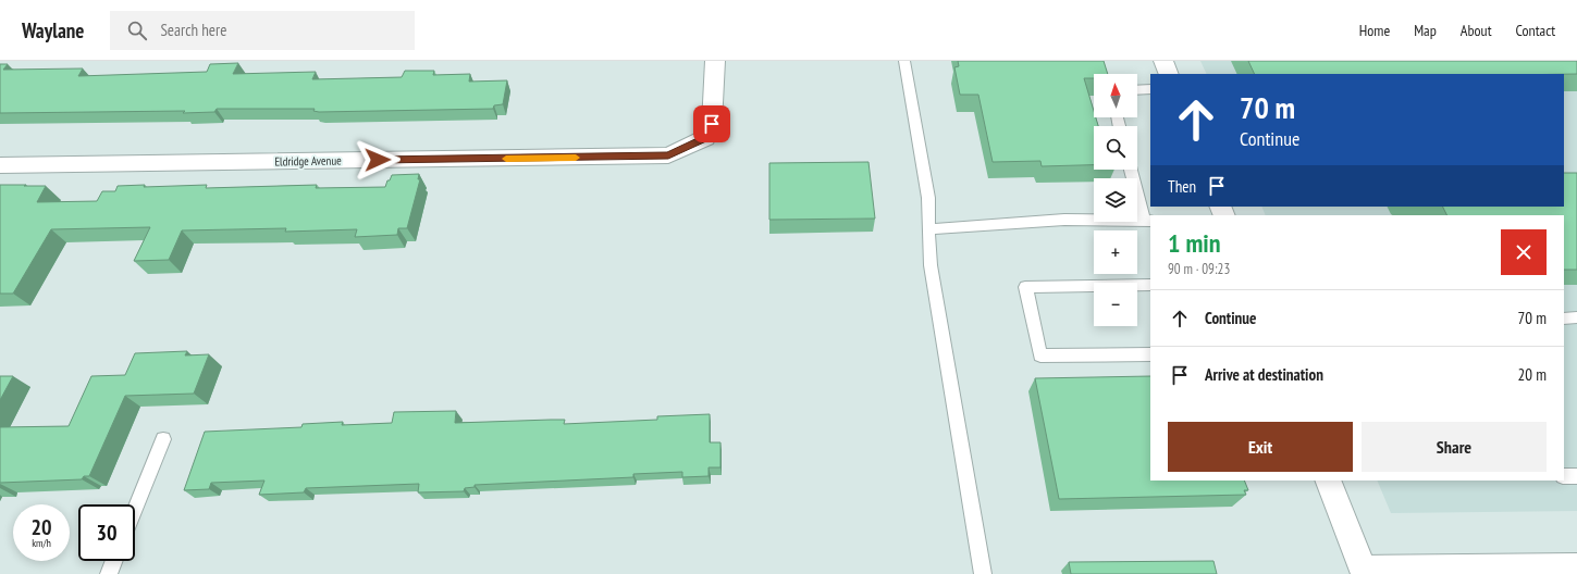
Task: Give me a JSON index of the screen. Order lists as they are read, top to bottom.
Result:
{
  "streets": {
    "street": ["Eldridge Avenue"]
  },
  "north": "top",
  "page": {
    "header": "Waylane",
    "search": "Search here",
    "nav": [
      "Home",
      "Map",
      "About",
      "Contact"
    ],
    "map_buttons": ["+", "−"],
    "turn": ["70 m", "Continue"],
    "then": "Then",
    "heading": ["1 min", "90 m · 09:23"],
    "list": [
      {
        "name": "Continue",
        "value": "70 m"
      },
      {
        "name": "Arrive at destination",
        "value": "20 m"
      }
    ],
    "buttons": ["Exit", "Share"],
    "speed": "20 km/h",
    "limit": "30"
  }
}
